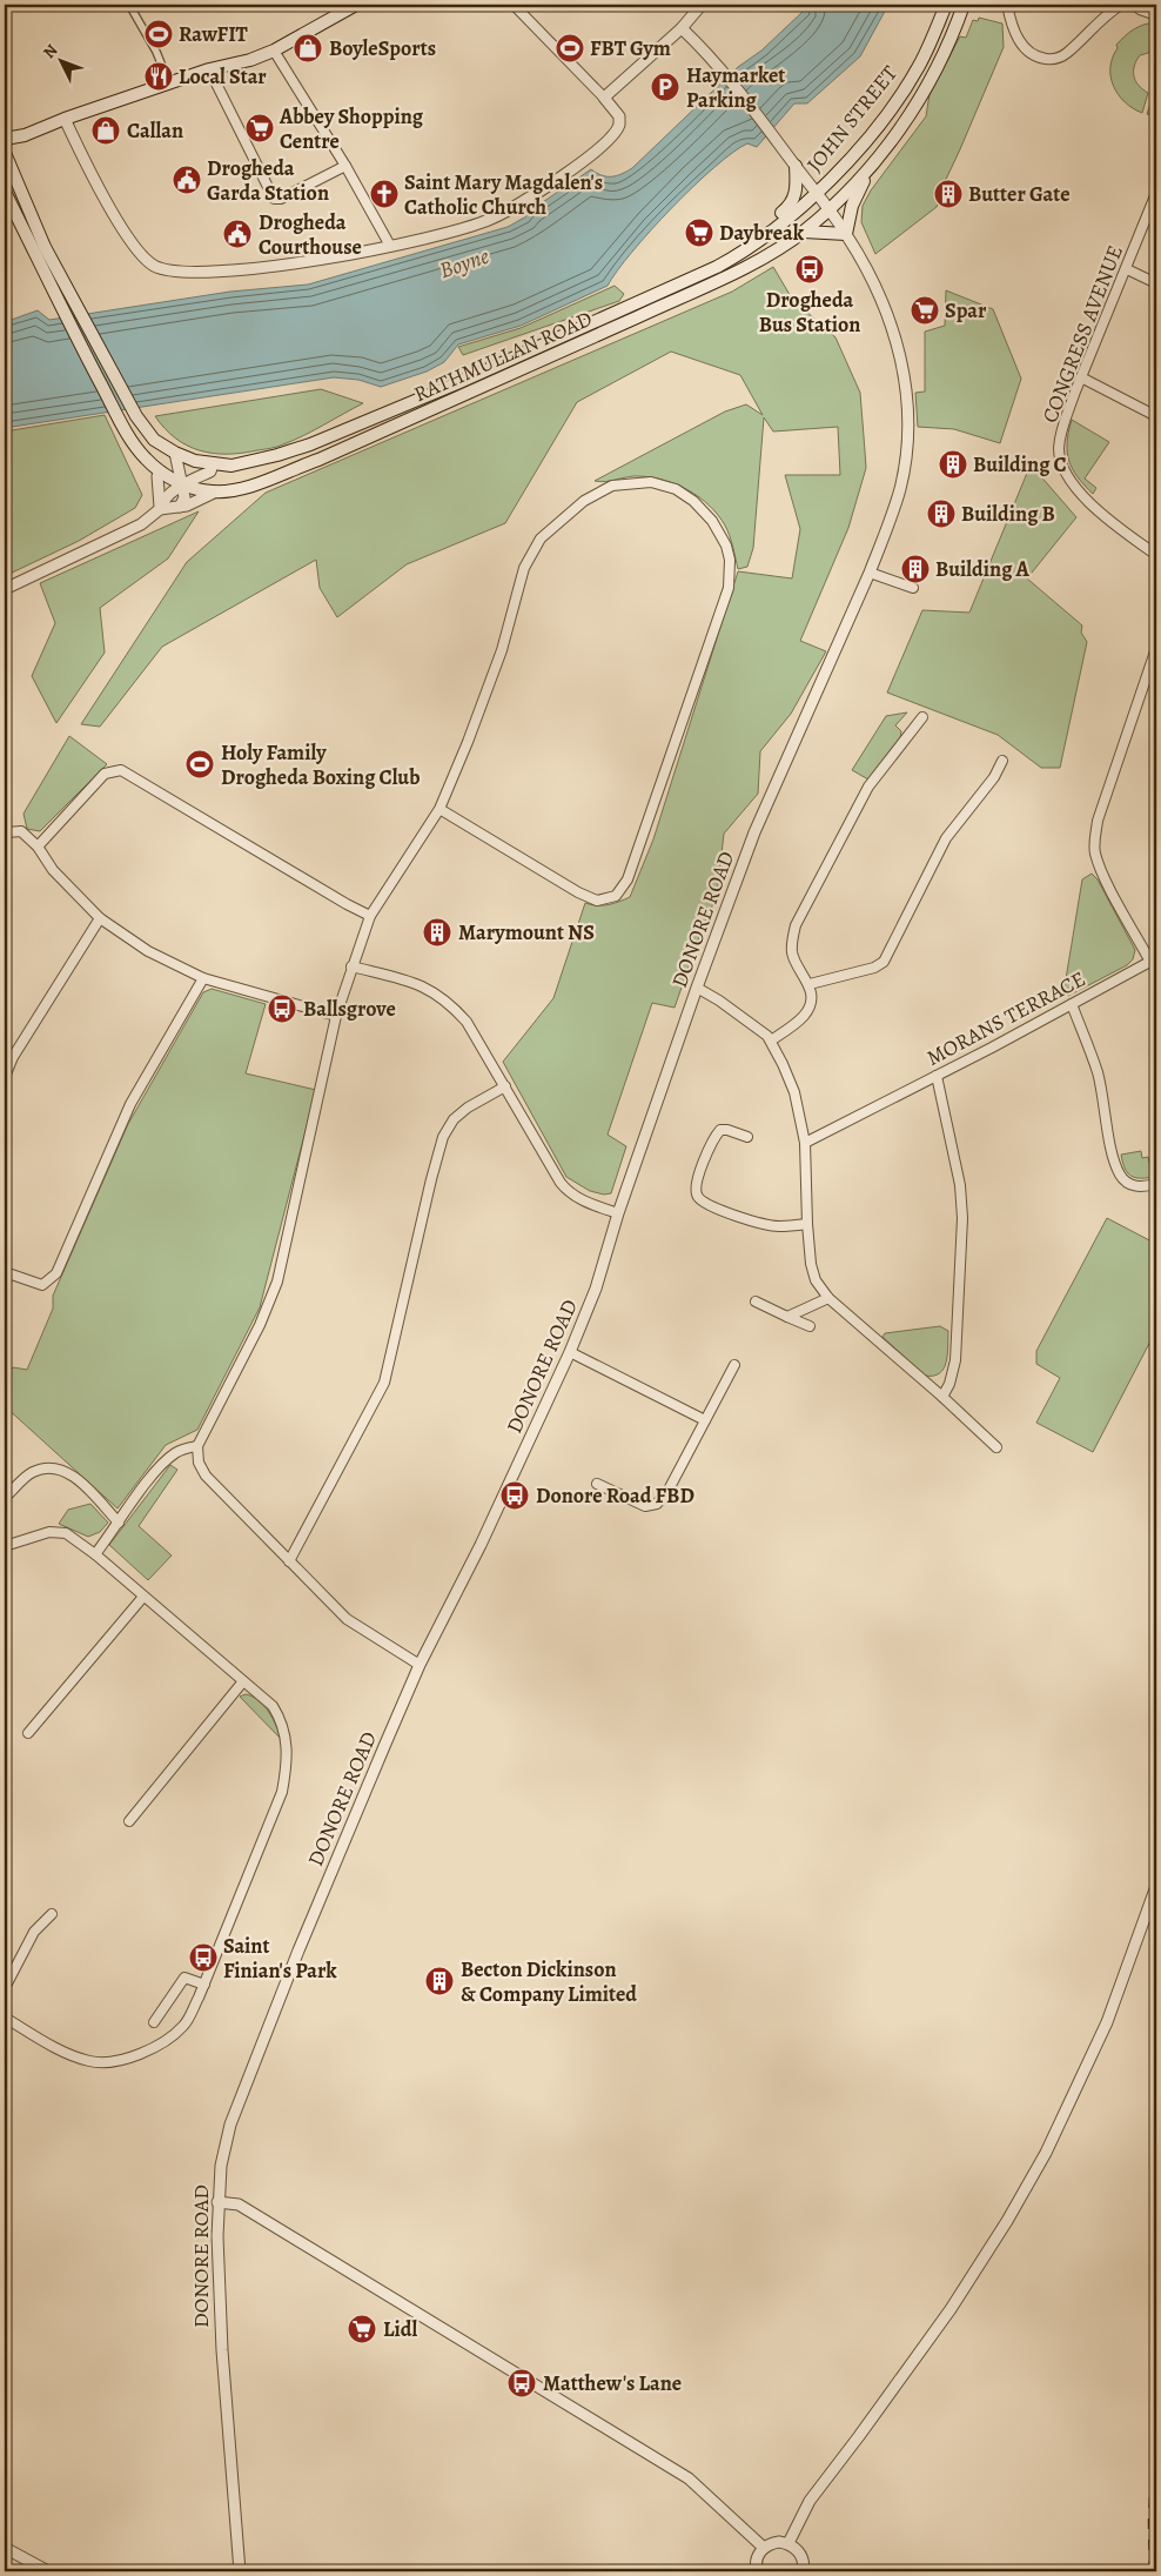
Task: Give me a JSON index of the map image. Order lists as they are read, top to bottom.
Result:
{
  "streets": {
    "main road": ["JOHN STREET", "RATHMULLAN ROAD"],
    "street": ["CONGRESS AVENUE", "DONORE ROAD", "MORANS TERRACE"]
  },
  "crossings": [
    ["JOHN STREET", "RATHMULLAN ROAD"],
    ["JOHN STREET", "DONORE ROAD"],
    ["RATHMULLAN ROAD", "DONORE ROAD"]
  ],
  "water": ["Boyne"],
  "places": {
    "sports": ["RawFIT", "FBT Gym", "Holy Family Drogheda Boxing Club"],
    "shop": ["BoyleSports", "Callan"],
    "restaurant": ["Local Star"],
    "parking": ["Haymarket Parking"],
    "supermarket": [
      "Abbey Shopping Centre",
      "Daybreak",
      "Spar",
      "Lidl"
    ],
    "public building": ["Drogheda Garda Station", "Drogheda Courthouse"],
    "church": ["Saint Mary Magdalen's Catholic Church"],
    "building": [
      "Butter Gate",
      "Building C",
      "Building B",
      "Building A",
      "Marymount NS",
      "Becton Dickinson & Company Limited"
    ],
    "bus stop": [
      "Drogheda Bus Station",
      "Ballsgrove",
      "Donore Road FBD",
      "Saint Finian's Park",
      "Matthew's Lane"
    ]
  },
  "north": "top left"
}
